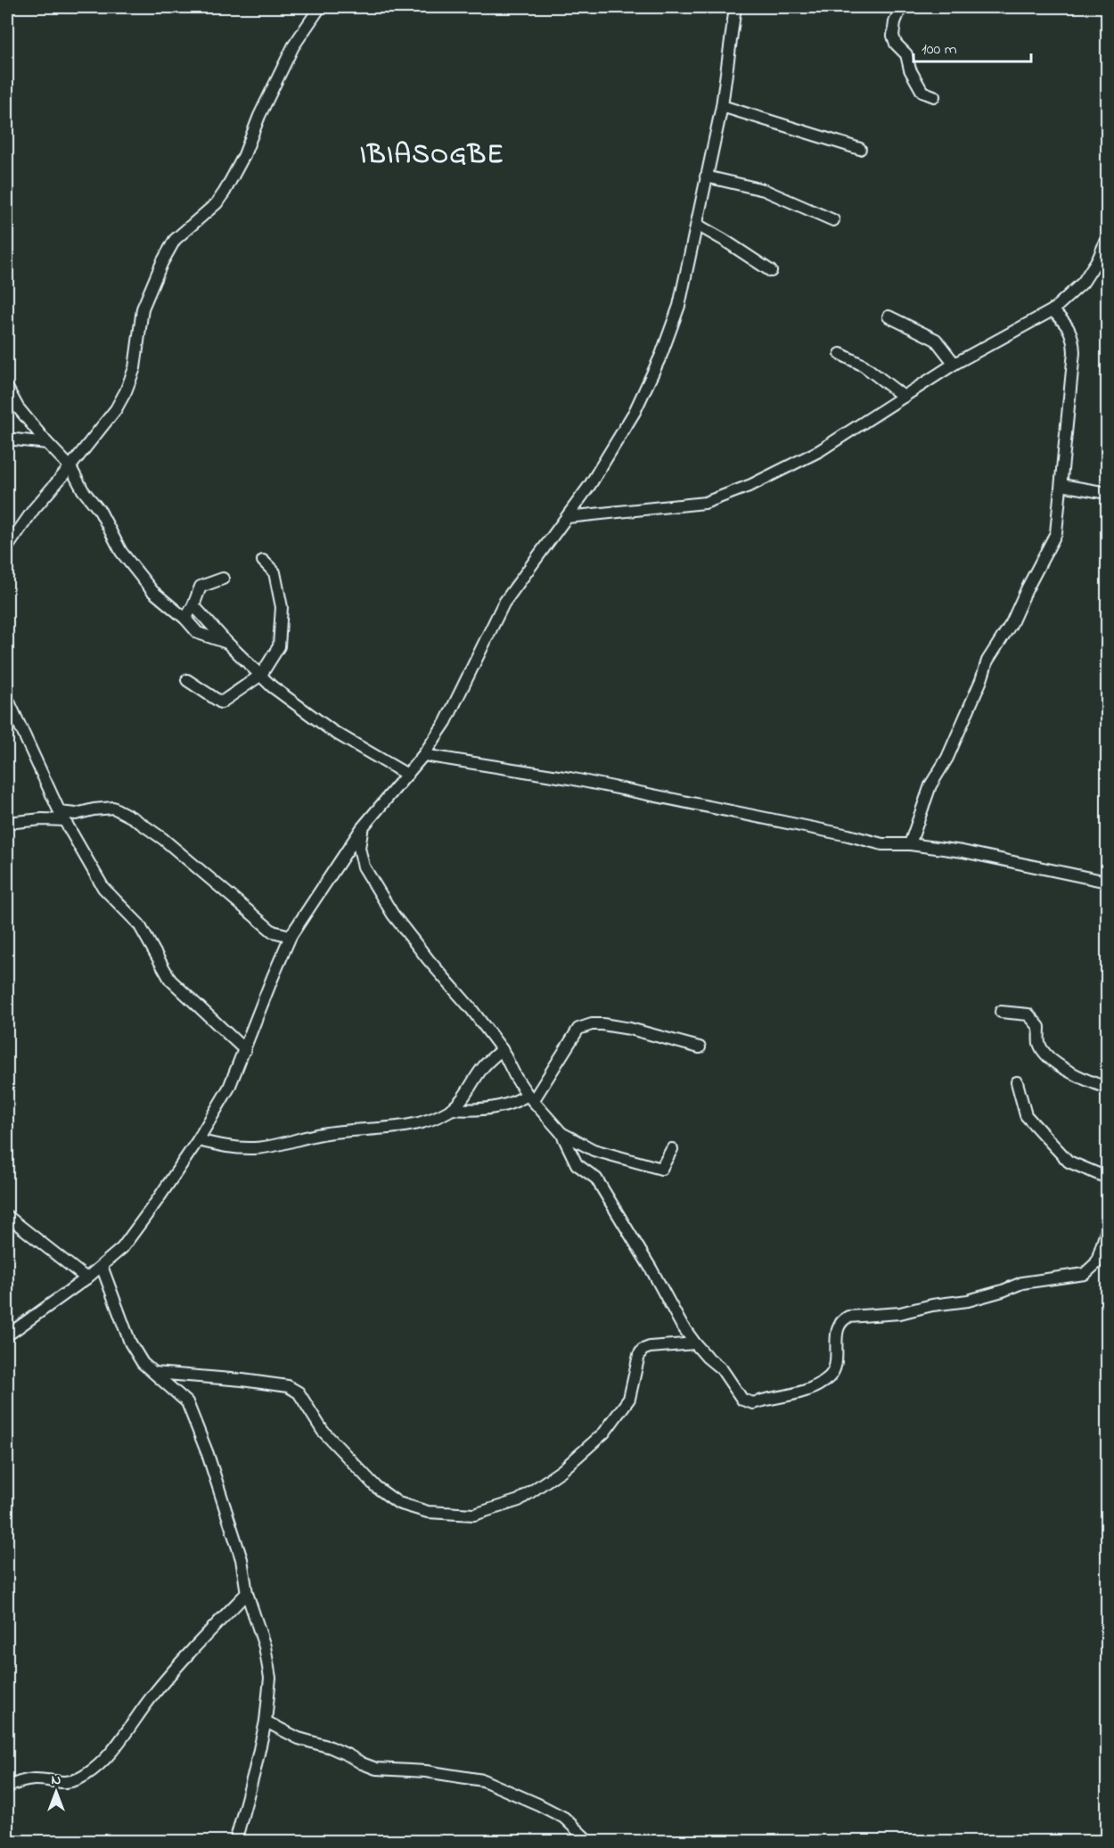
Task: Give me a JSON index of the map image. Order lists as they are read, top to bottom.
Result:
{
  "districts": ["IBIASOGBE"],
  "scale_bar": "100 m",
  "north": "top"
}
